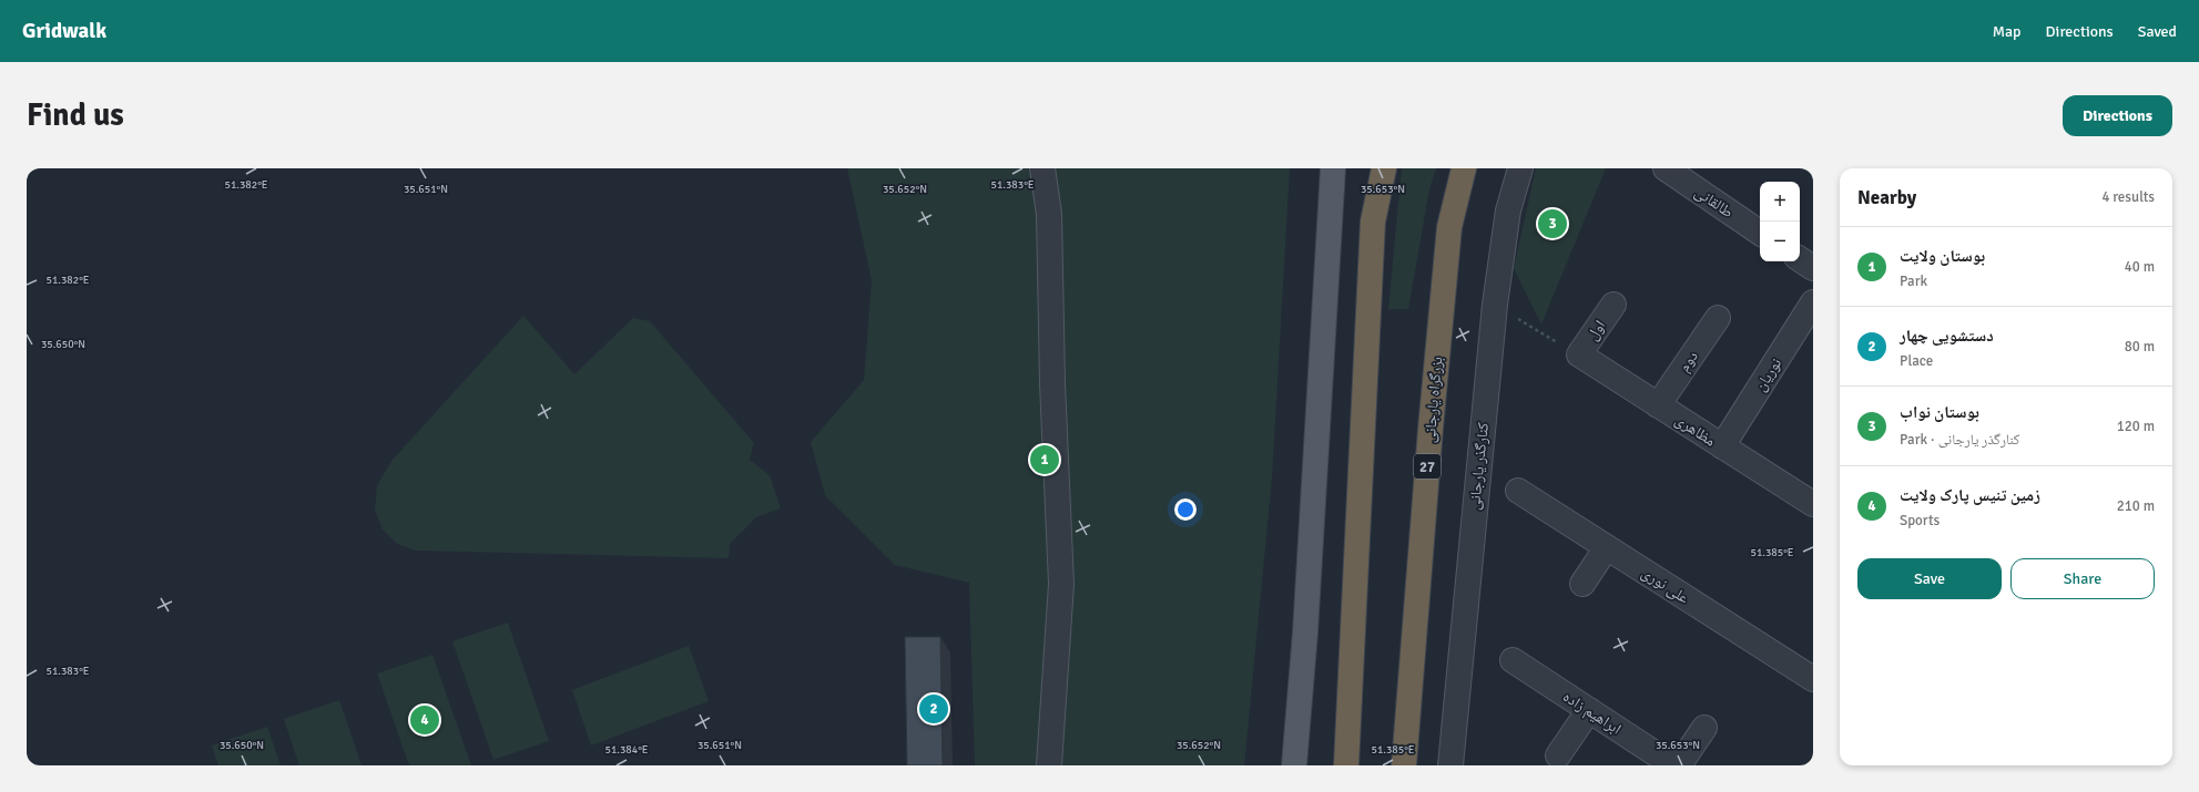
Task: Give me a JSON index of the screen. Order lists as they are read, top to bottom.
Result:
{
  "streets": {
    "highway": ["بزرگراه یارجانی", "27"],
    "street": [
      "طالقانی",
      "اول",
      "دوم",
      "نوریان",
      "مظاهری",
      "کنارگذر یارجانی",
      "علی نوری",
      "ابراهیم زاده"
    ]
  },
  "crossings": [
    ["اول", "مظاهری"],
    ["دوم", "مظاهری"],
    ["نوریان", "مظاهری"]
  ],
  "page": {
    "header": "Gridwalk",
    "nav": ["Map", "Directions", "Saved"],
    "buttons": [
      "Directions",
      ["Save", "Share"]
    ],
    "title": "Find us",
    "heading": ["Nearby", "4 results"],
    "map_buttons": ["+", "−"],
    "pins": [
      "3",
      "1",
      "2",
      "4"
    ],
    "list": [
      {
        "mark": "1",
        "name": "بوستان ولایت",
        "note": "Park",
        "value": "40 m"
      },
      {
        "mark": "2",
        "name": "دستشویی چهار",
        "note": "Place",
        "value": "80 m"
      },
      {
        "mark": "3",
        "name": "بوستان نواب",
        "note": "Park · کنارگذر یارجانی",
        "value": "120 m"
      },
      {
        "mark": "4",
        "name": "زمین تنیس پارک ولایت",
        "note": "Sports",
        "value": "210 m"
      }
    ]
  },
  "coordinates": [
    "51.382°E",
    "51.383°E",
    "35.651°N",
    "35.652°N",
    "35.653°N",
    "35.650°N",
    "51.385°E",
    "51.384°E"
  ]
}
